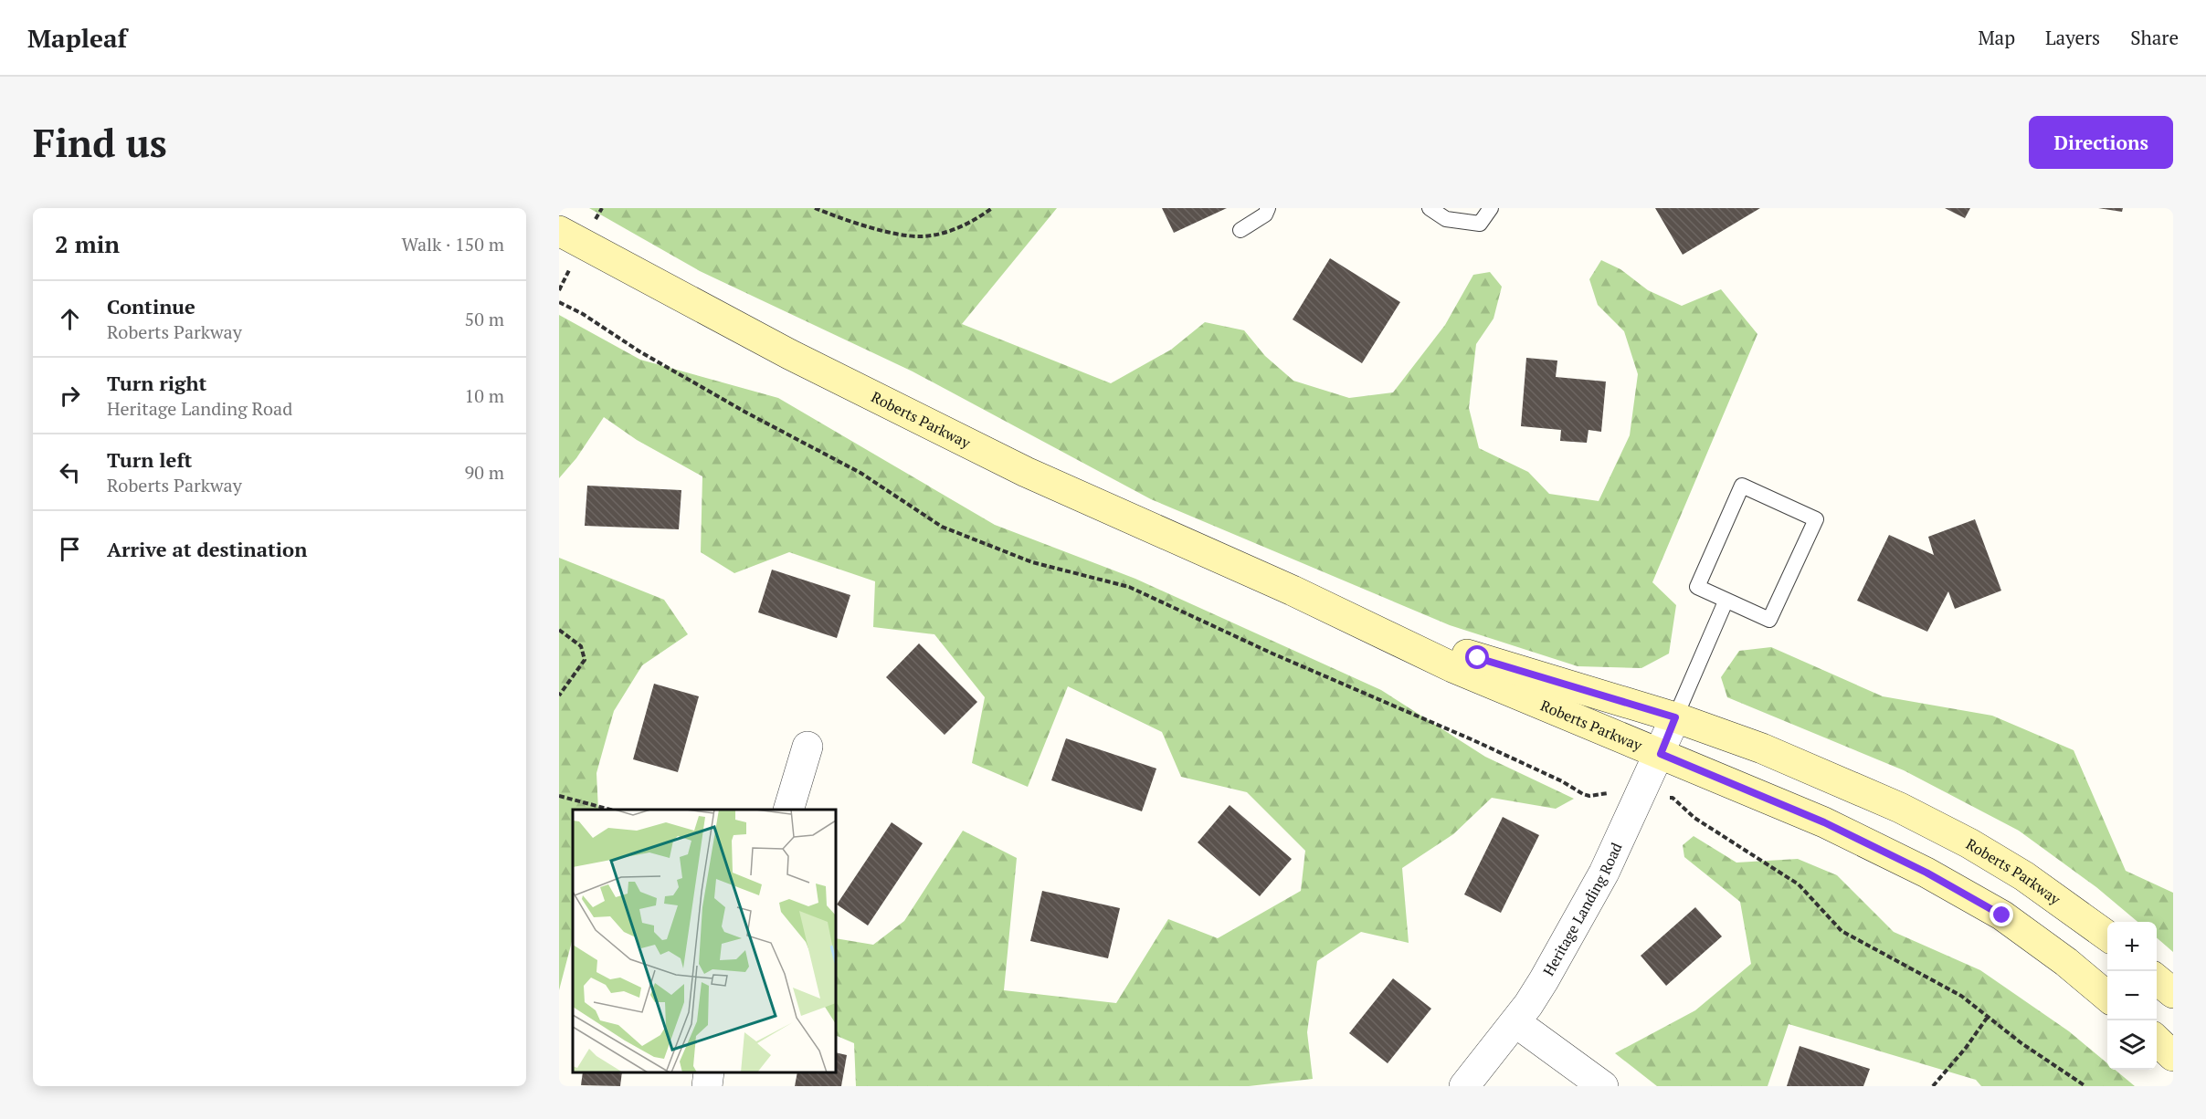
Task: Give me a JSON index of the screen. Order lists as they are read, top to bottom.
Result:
{
  "streets": {
    "main road": ["Roberts Parkway"],
    "street": ["Heritage Landing Road"]
  },
  "crossings": [
    ["Roberts Parkway", "Heritage Landing Road"]
  ],
  "page": {
    "header": "Mapleaf",
    "nav": ["Map", "Layers", "Share"],
    "buttons": "Directions",
    "title": "Find us",
    "heading": ["2 min", "Walk · 150 m"],
    "list": [
      ["Continue", "Roberts Parkway", "50 m"],
      ["Turn right", "Heritage Landing Road", "10 m"],
      ["Turn left", "Roberts Parkway", "90 m"],
      "Arrive at destination"
    ],
    "map_buttons": ["+", "−"]
  }
}
